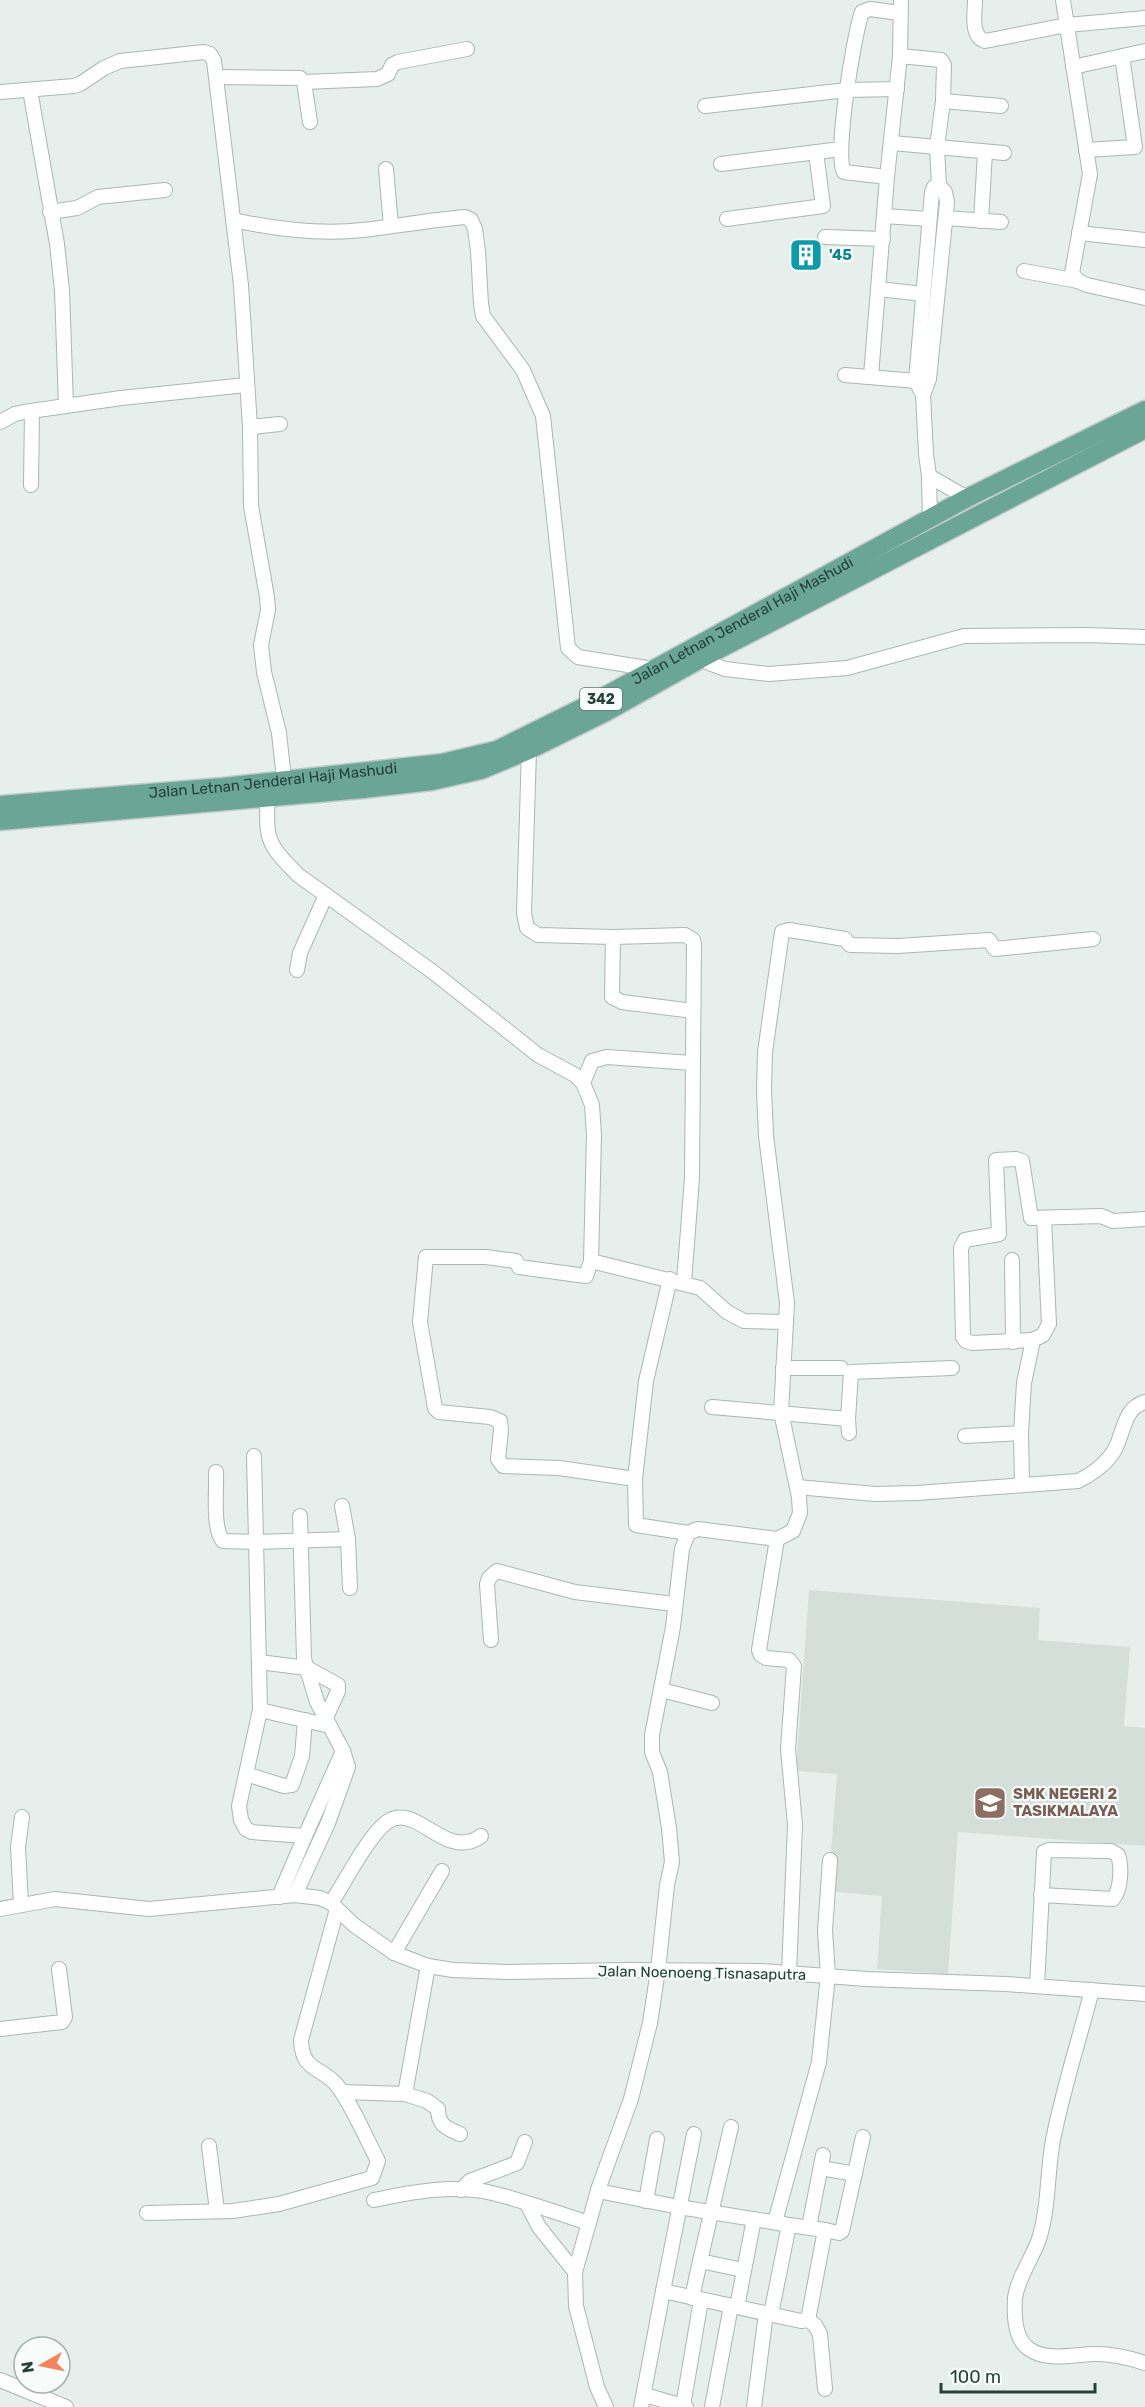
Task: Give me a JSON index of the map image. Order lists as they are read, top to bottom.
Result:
{
  "streets": {
    "main road": ["Jalan Letnan Jenderal Haji Mashudi", "342"],
    "street": ["Jalan Noenoeng Tisnasaputra"]
  },
  "places": {
    "building": ["'45"],
    "school or university": ["SMK NEGERI 2 TASIKMALAYA"]
  },
  "scale_bar": "100 m",
  "north": "left"
}
